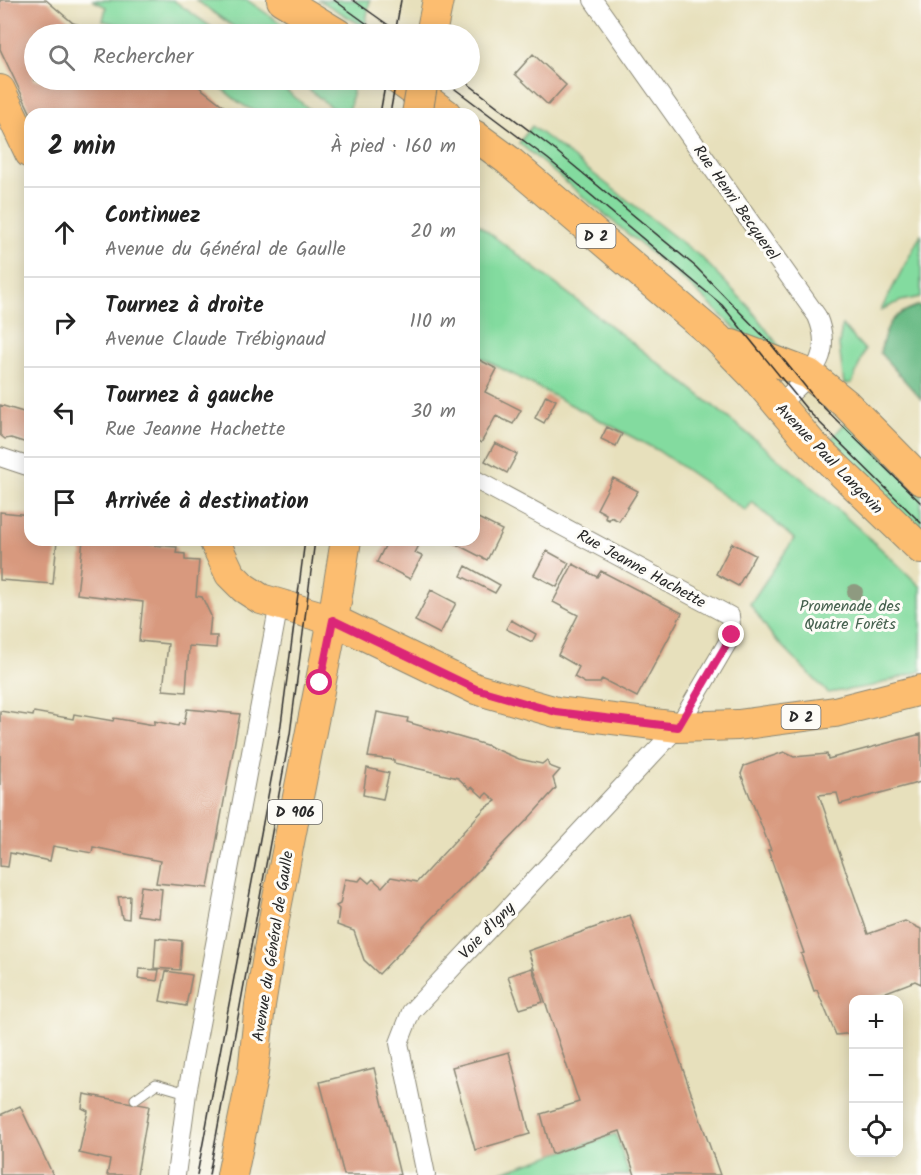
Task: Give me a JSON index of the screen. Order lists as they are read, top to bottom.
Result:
{
  "streets": {
    "main road": [
      "D 2",
      "Avenue Paul Langevin",
      "D 906",
      "Avenue du Général de Gaulle"
    ],
    "street": ["Rue Henri Becquerel", "Rue Jeanne Hachette", "Voie d'Igny"]
  },
  "crossings": [
    ["Rue Henri Becquerel", "Avenue Paul Langevin"],
    ["D 2", "Rue Jeanne Hachette"],
    ["D 2", "Voie d'Igny"],
    ["D 2", "Avenue du Général de Gaulle"],
    ["Rue Jeanne Hachette", "Voie d'Igny"]
  ],
  "parks": ["Promenade des Quatre Forêts"],
  "page": {
    "search": "Rechercher",
    "heading": ["2 min", "À pied · 160 m"],
    "list": [
      ["Continuez", "Avenue du Général de Gaulle", "20 m"],
      ["Tournez à droite", "Avenue Claude Trébignaud", "110 m"],
      ["Tournez à gauche", "Rue Jeanne Hachette", "30 m"],
      "Arrivée à destination"
    ],
    "map_buttons": ["+", "−"]
  }
}
